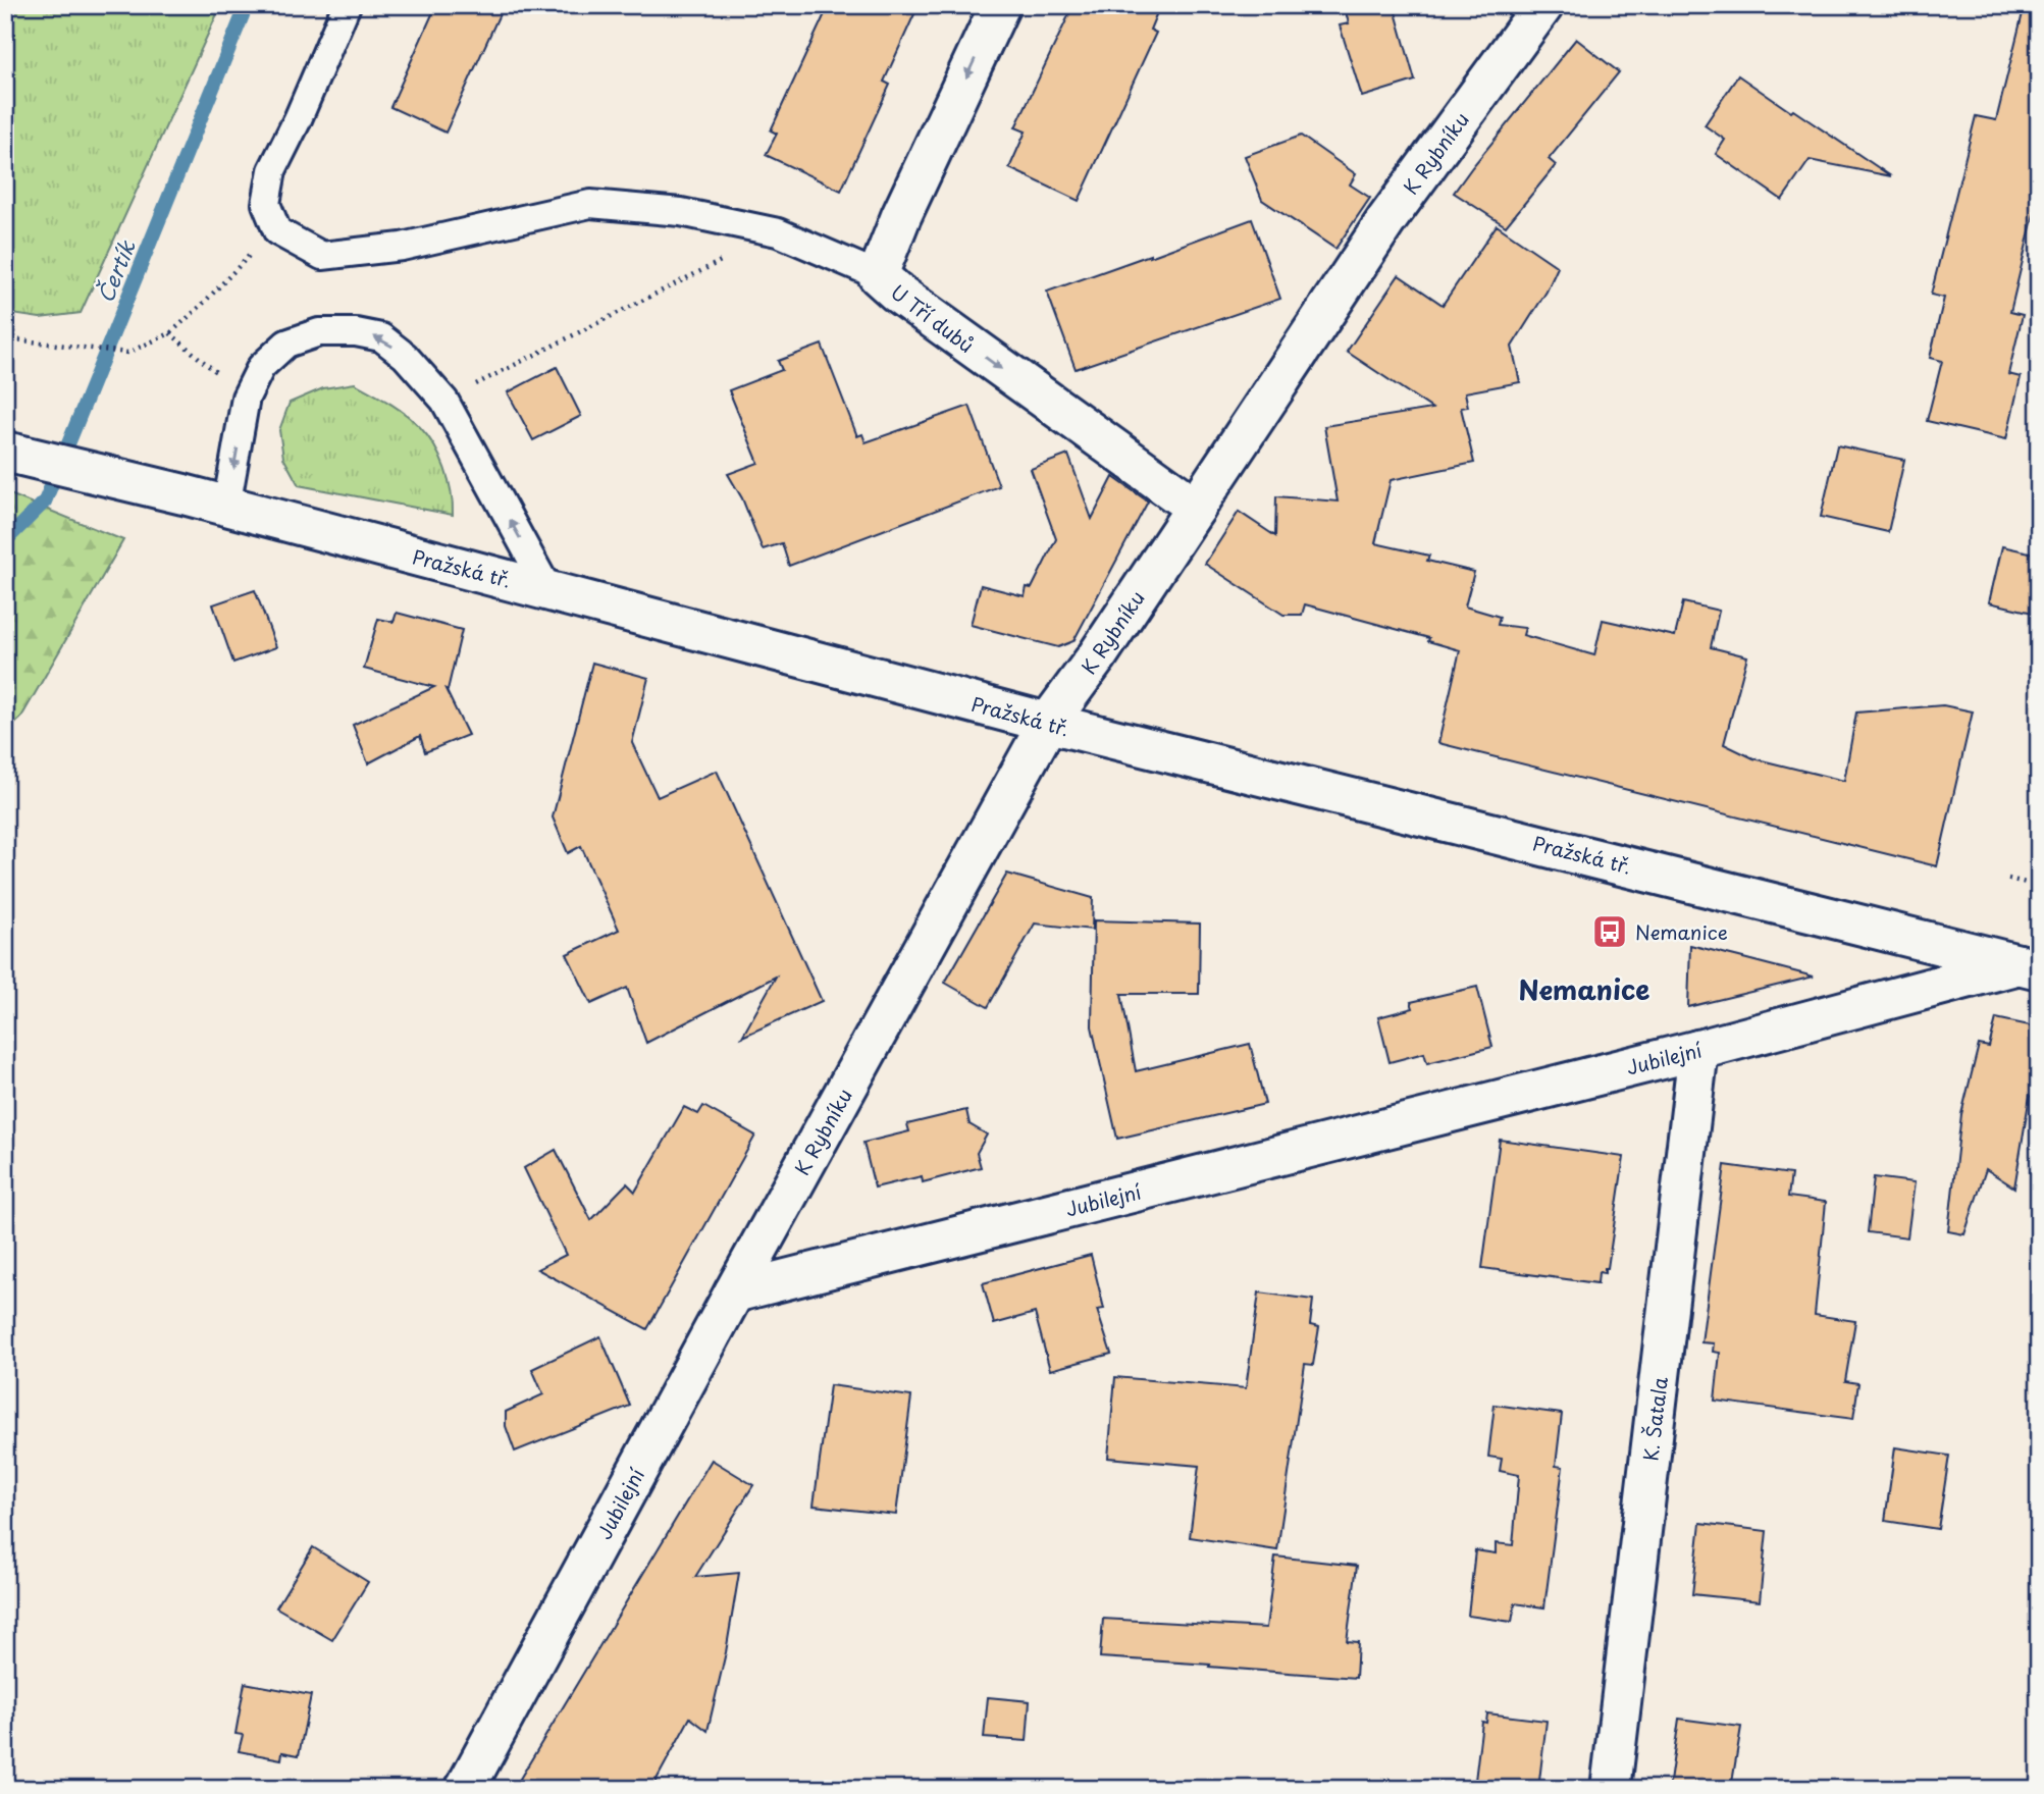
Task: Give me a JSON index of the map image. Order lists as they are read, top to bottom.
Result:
{
  "streets": {
    "street": [
      "K Rybníku",
      "U Tří dubů",
      "Pražská tř.",
      "Jubilejní",
      "K. Šatala"
    ]
  },
  "crossings": [
    ["K Rybníku", "U Tří dubů"],
    ["K Rybníku", "Pražská tř."],
    ["K Rybníku", "Jubilejní"],
    ["Pražská tř.", "Jubilejní"],
    ["Jubilejní", "K. Šatala"]
  ],
  "districts": ["Nemanice"],
  "water": ["Čertík"],
  "places": {
    "bus stop": ["Nemanice"]
  }
}
